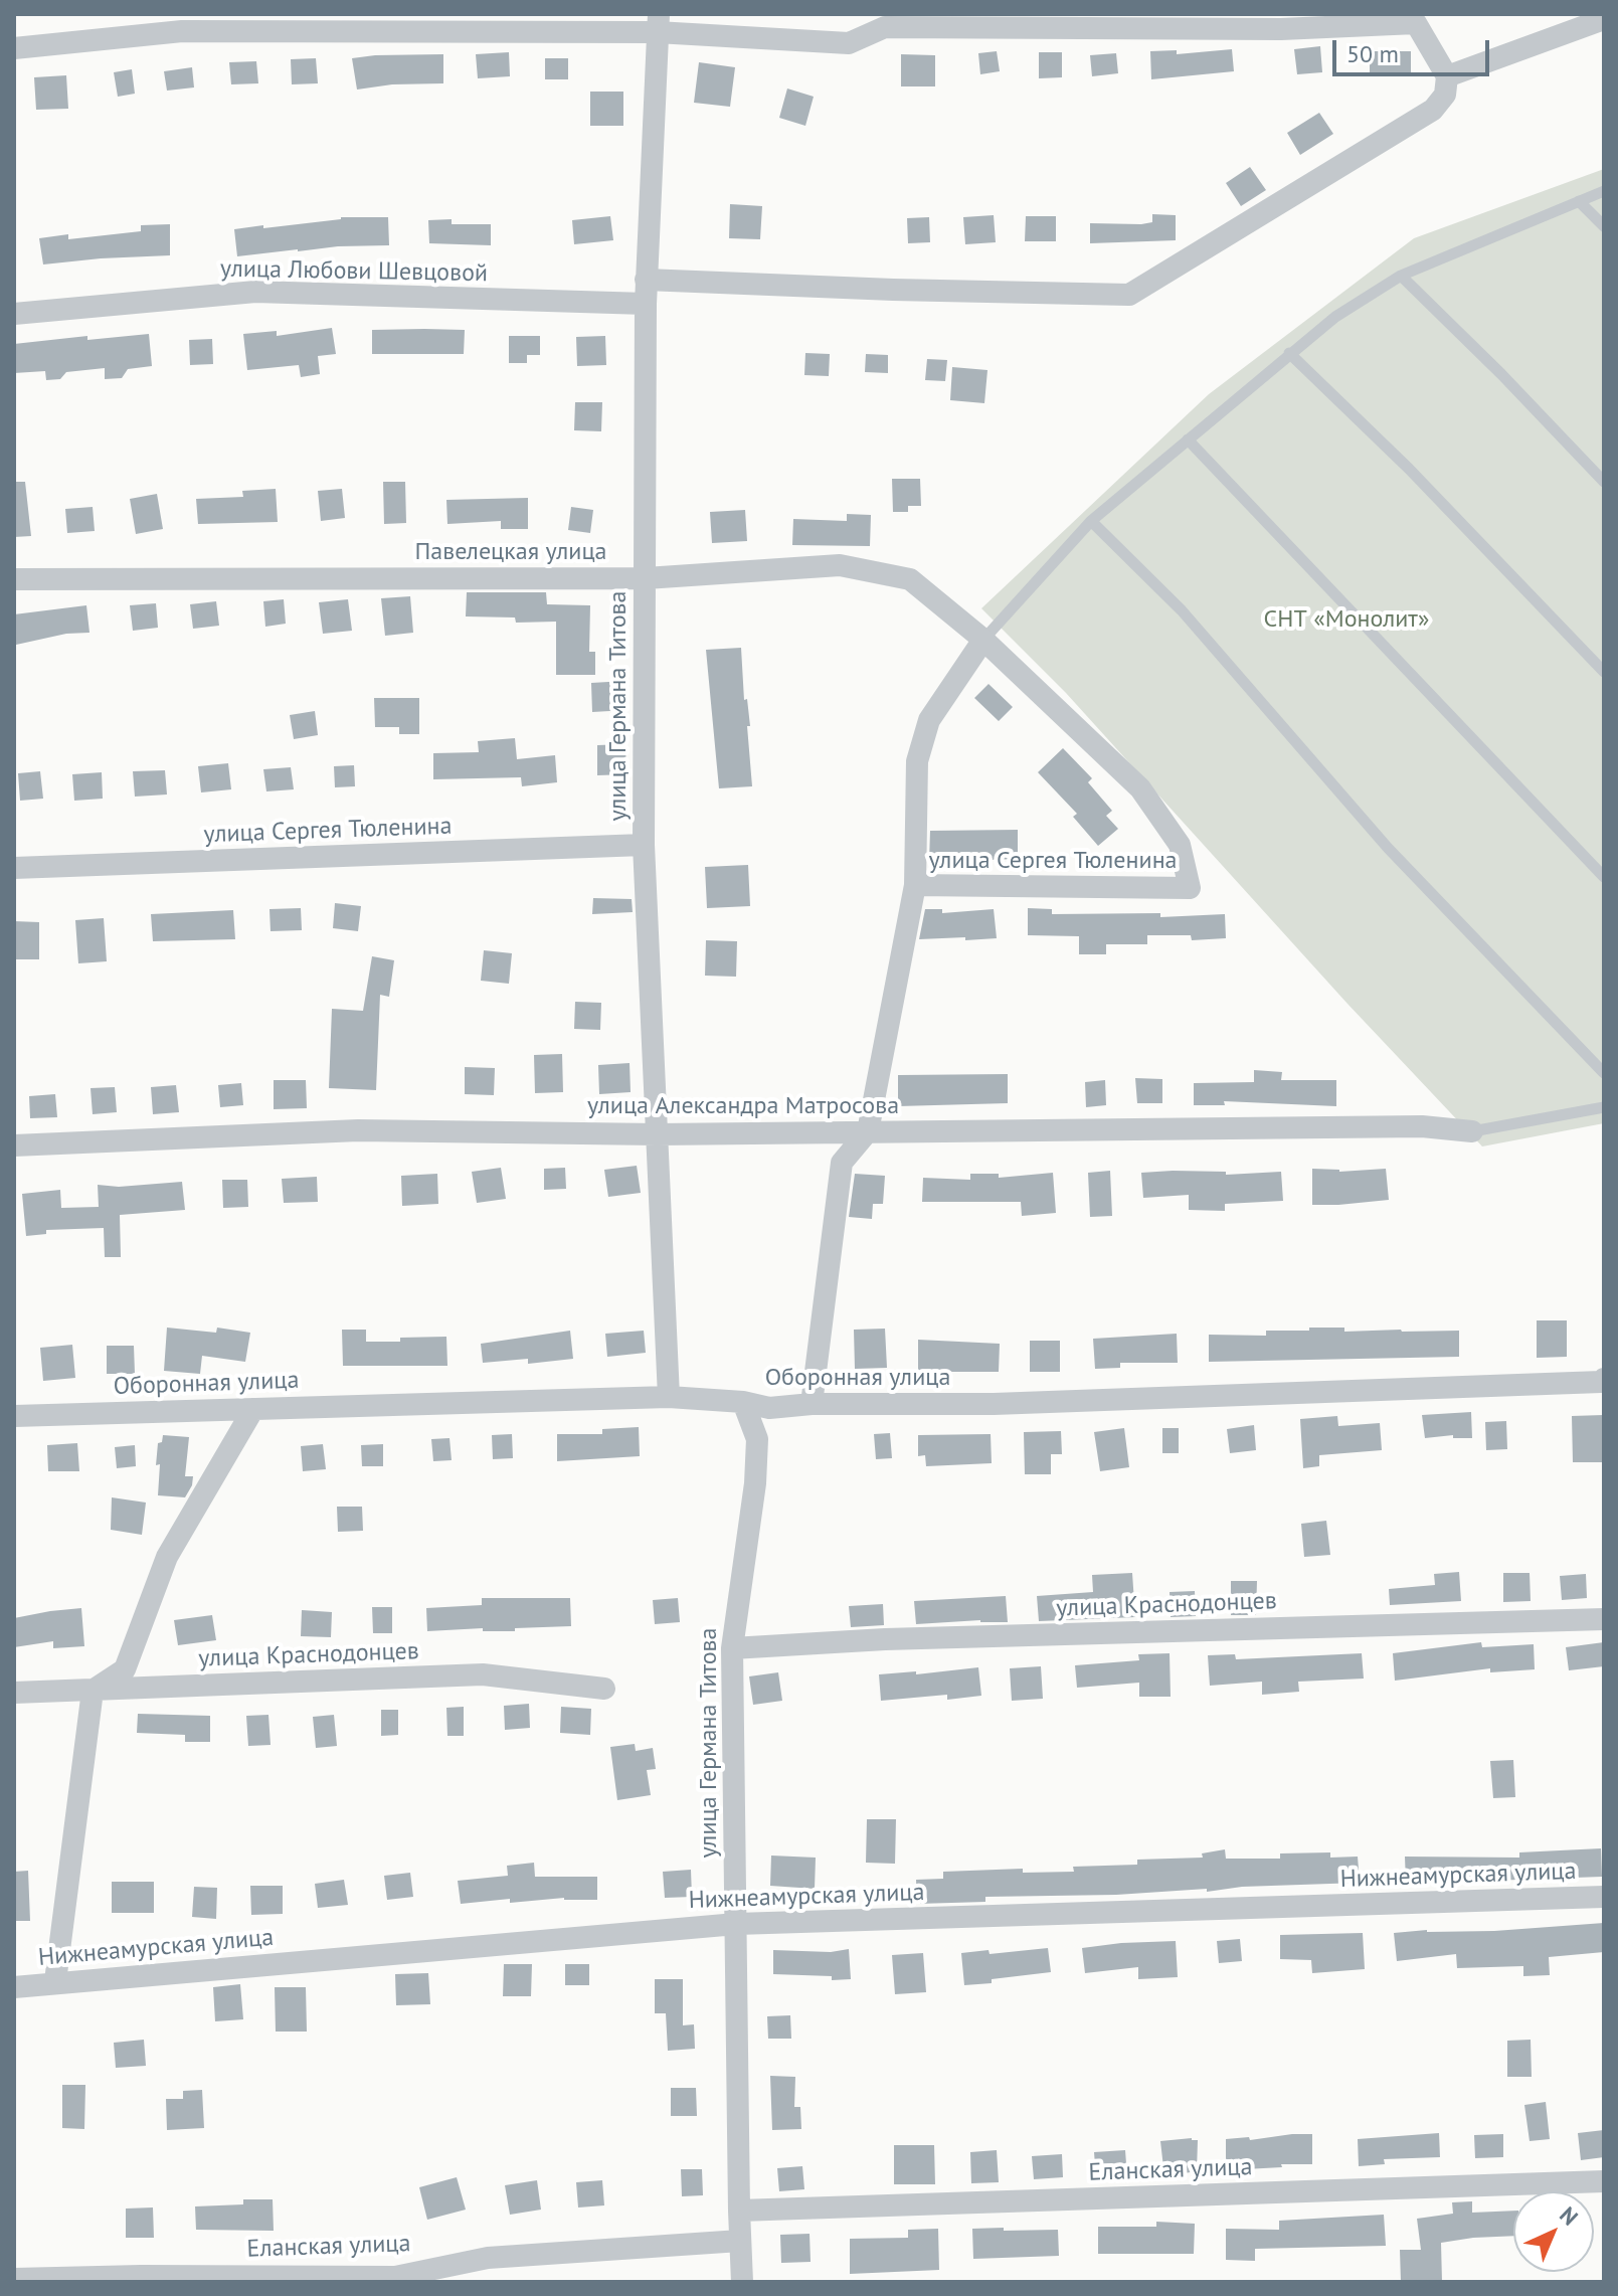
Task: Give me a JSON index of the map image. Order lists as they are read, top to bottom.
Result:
{
  "streets": {
    "street": [
      "улица Любови Шевцовой",
      "Павелецкая улица",
      "улица Германа Титова",
      "улица Сергея Тюленина",
      "улица Александра Матросова",
      "Оборонная улица",
      "улица Краснодонцев",
      "Нижнеамурская улица",
      "Еланская улица"
    ]
  },
  "crossings": [
    ["улица Любови Шевцовой", "улица Германа Титова"],
    ["Павелецкая улица", "улица Германа Титова"],
    ["Павелецкая улица", "улица Сергея Тюленина"],
    ["улица Германа Титова", "улица Сергея Тюленина"],
    ["улица Германа Титова", "улица Александра Матросова"],
    ["улица Германа Титова", "Оборонная улица"],
    ["улица Германа Титова", "улица Краснодонцев"],
    ["улица Германа Титова", "Нижнеамурская улица"],
    ["улица Германа Титова", "Еланская улица"]
  ],
  "parks": ["СНТ «Монолит»"],
  "scale_bar": "50 m",
  "north": "top right"
}
